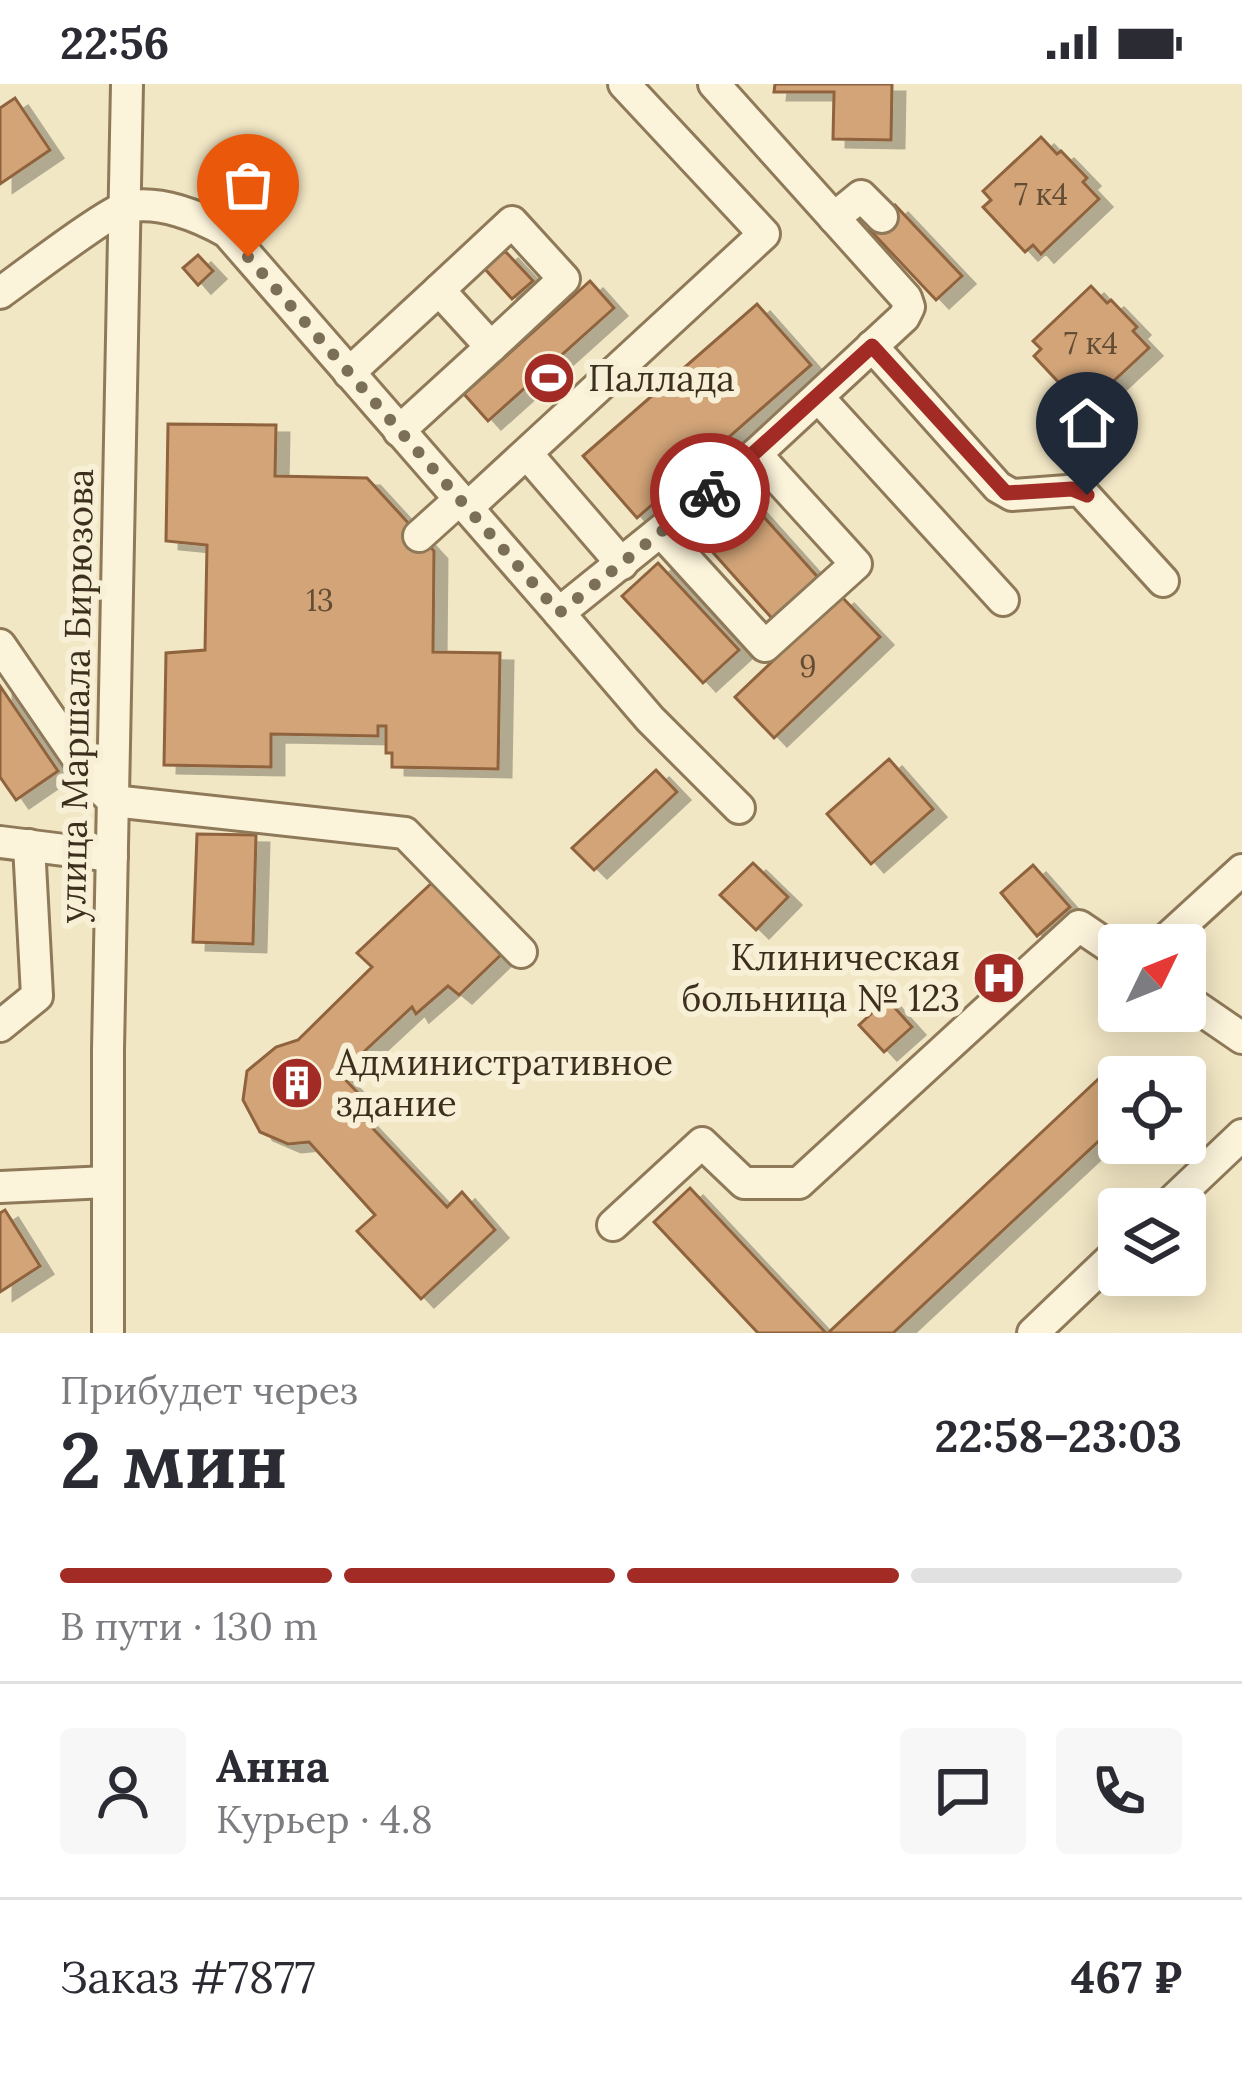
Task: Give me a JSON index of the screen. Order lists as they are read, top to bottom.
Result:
{
  "streets": {
    "street": ["улица Маршала Бирюзова"]
  },
  "places": {
    "sports": ["Паллада"],
    "hospital": ["Клиническая больница № 123"],
    "building": ["Административное здание"]
  },
  "house_numbers": [
    "7 к4",
    "7 к4",
    "13",
    "9"
  ],
  "north": "top right",
  "page": {
    "status": "22:56",
    "heading": ["2 мин", "Прибудет через", "22:58–23:03"],
    "panel": [
      "Анна",
      "Курьер · 4.8",
      "Заказ #7877",
      "467 ₽"
    ],
    "bar": "В пути · 130 m"
  }
}
